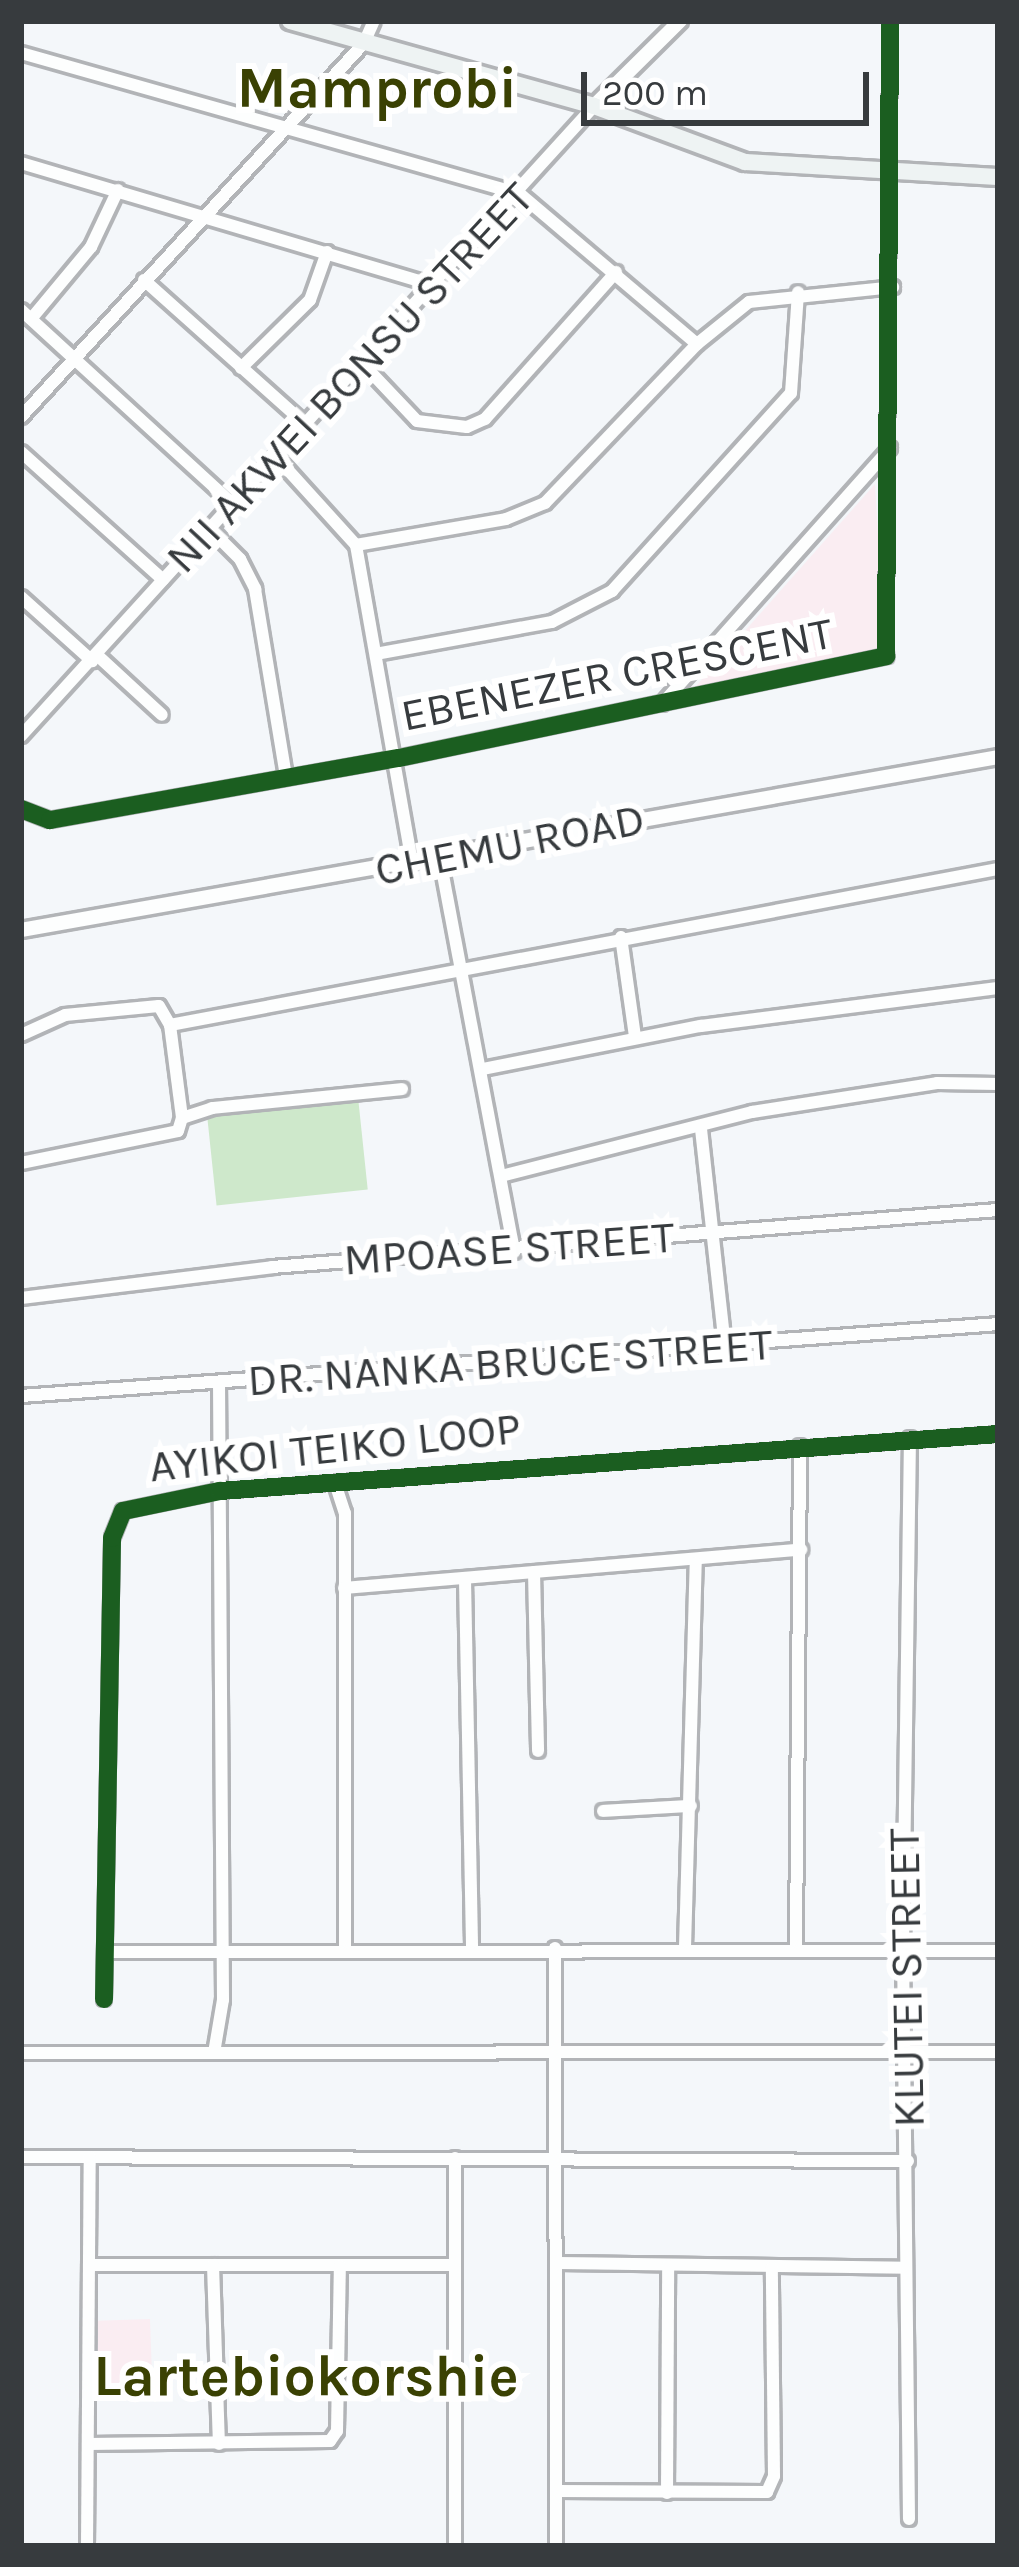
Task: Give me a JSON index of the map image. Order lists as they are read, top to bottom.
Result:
{
  "streets": {
    "street": [
      "NII AKWEI BONSU STREET",
      "EBENEZER CRESCENT",
      "CHEMU ROAD",
      "MPOASE STREET",
      "DR. NANKA BRUCE STREET",
      "AYIKOI TEIKO LOOP",
      "KLUTEI STREET"
    ]
  },
  "crossings": [
    ["AYIKOI TEIKO LOOP", "KLUTEI STREET"]
  ],
  "districts": ["Mamprobi", "Lartebiokorshie"],
  "scale_bar": "200 m"
}
